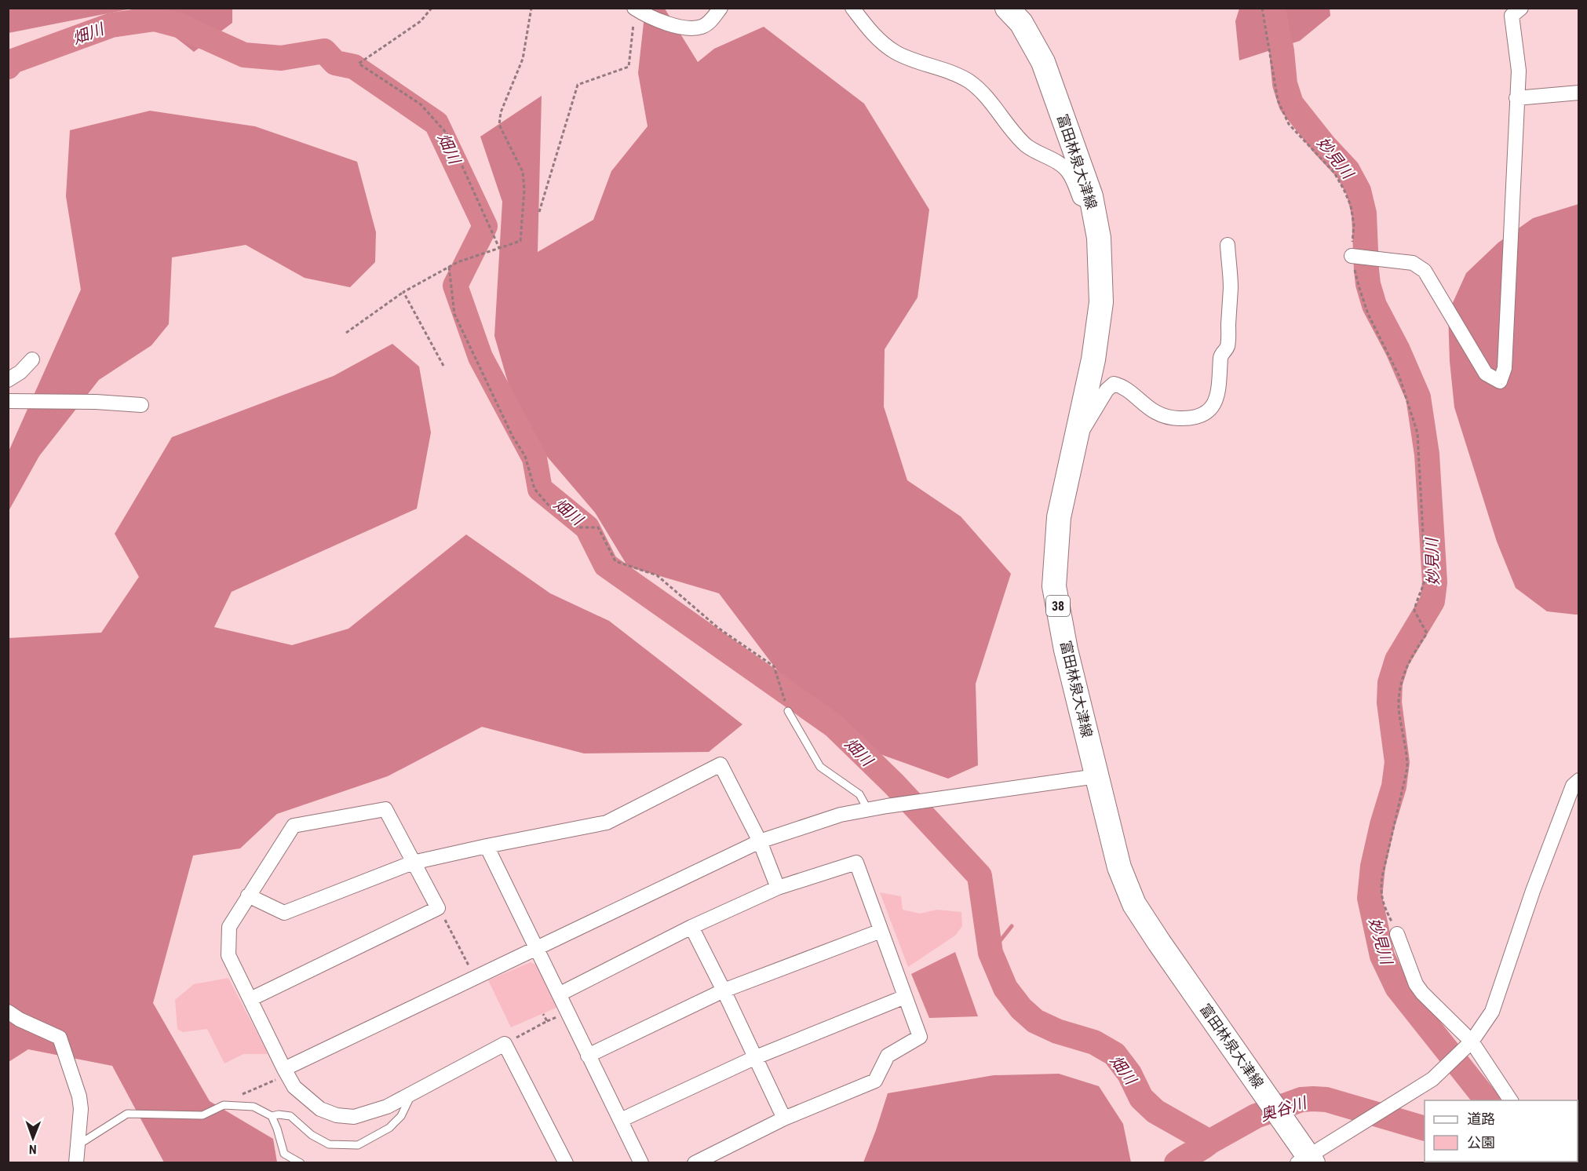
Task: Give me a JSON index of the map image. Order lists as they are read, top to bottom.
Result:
{
  "streets": {
    "main road": ["富田林泉大津線", "38"]
  },
  "water": ["畑川", "妙見川", "奥谷川"],
  "legend": ["道路", "公園"],
  "north": "bottom"
}
